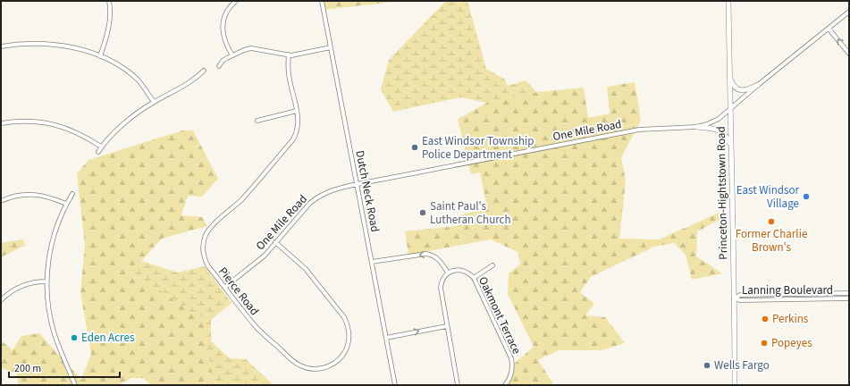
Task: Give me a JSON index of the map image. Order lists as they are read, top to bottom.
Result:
{
  "streets": {
    "main road": ["Princeton-Hightstown Road"],
    "street": [
      "One Mile Road",
      "Dutch Neck Road",
      "Lanning Boulevard",
      "Pierce Road",
      "Oakmont Terrace"
    ]
  },
  "crossings": [
    ["One Mile Road", "Dutch Neck Road"],
    ["One Mile Road", "Princeton-Hightstown Road"],
    ["One Mile Road", "Pierce Road"],
    ["Princeton-Hightstown Road", "Lanning Boulevard"]
  ],
  "places": [
    "East Windsor Township Police Department",
    "East Windsor Village",
    "Saint Paul's Lutheran Church",
    "Former Charlie Brown's",
    "Perkins",
    "Eden Acres",
    "Popeyes",
    "Wells Fargo"
  ],
  "scale_bar": "200 m"
}
